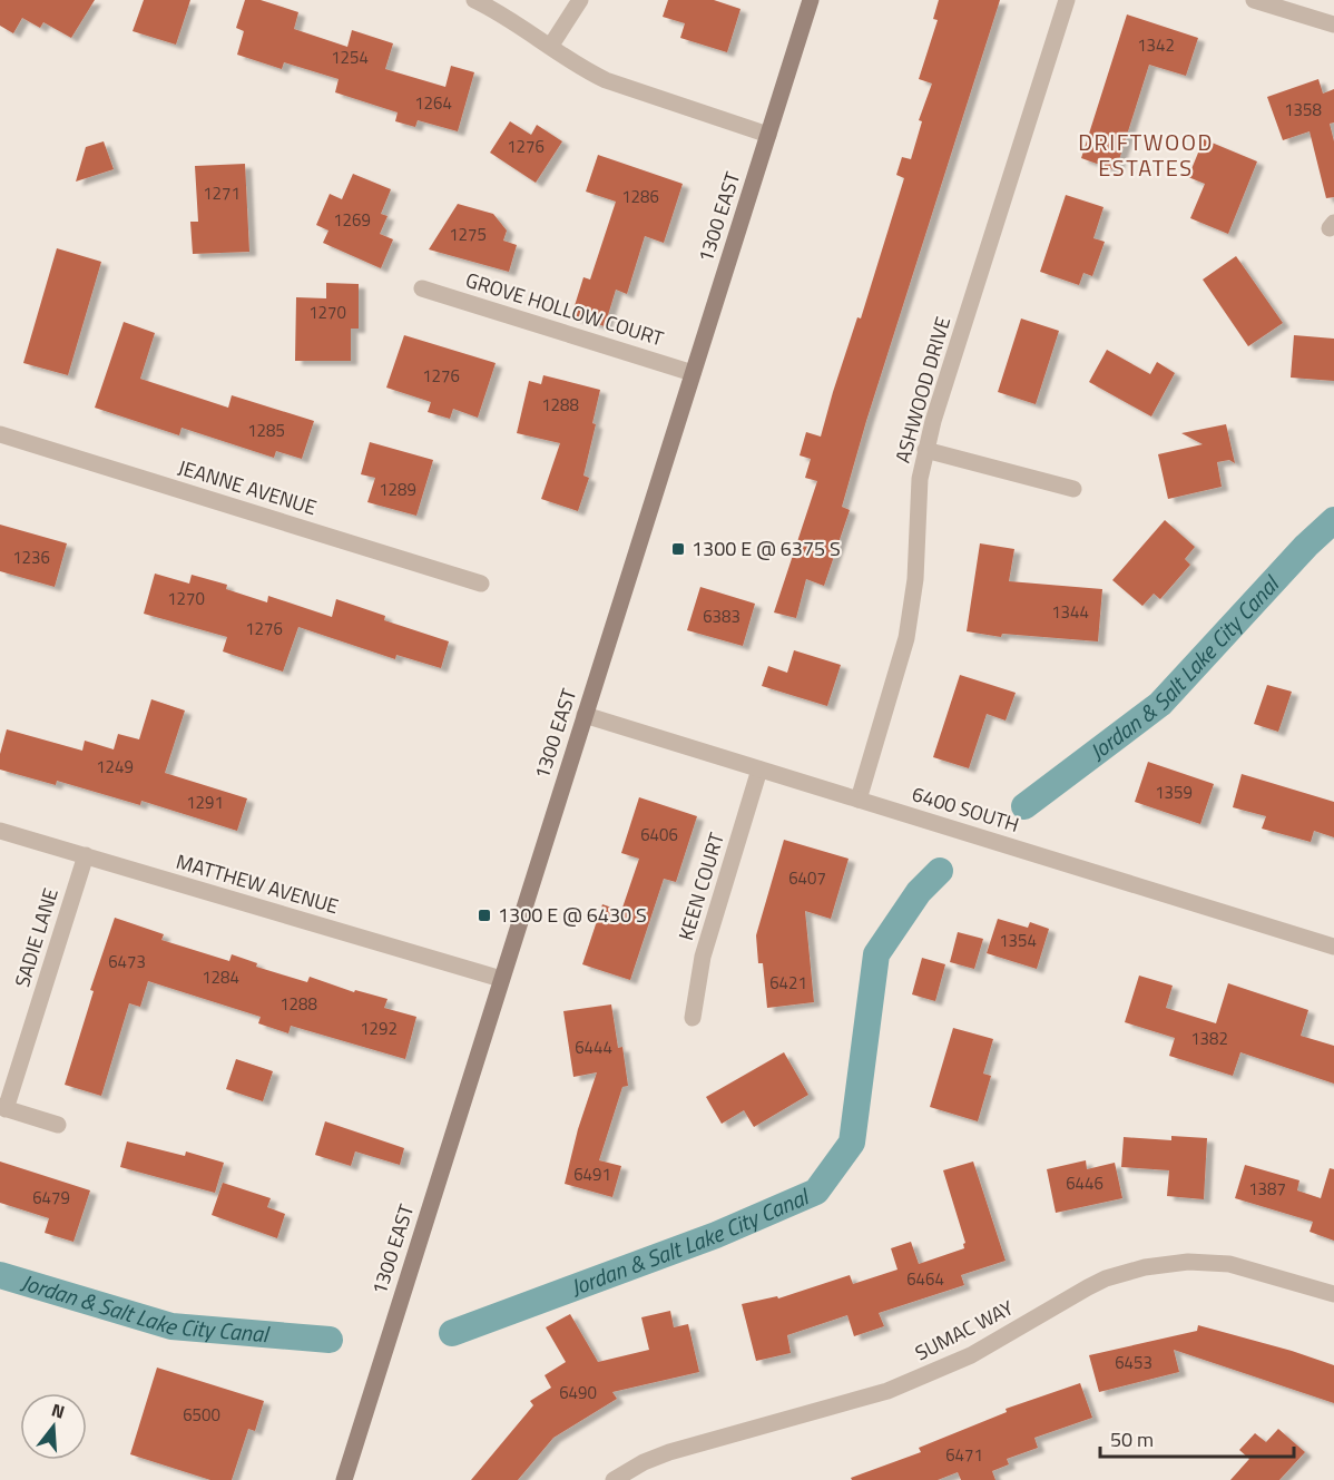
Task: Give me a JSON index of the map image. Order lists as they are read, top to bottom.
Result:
{
  "streets": {
    "main road": ["1300 EAST"],
    "street": [
      "GROVE HOLLOW COURT",
      "ASHWOOD DRIVE",
      "JEANNE AVENUE",
      "6400 SOUTH",
      "MATTHEW AVENUE",
      "KEEN COURT",
      "SADIE LANE",
      "SUMAC WAY"
    ]
  },
  "crossings": [
    ["1300 EAST", "GROVE HOLLOW COURT"],
    ["1300 EAST", "6400 SOUTH"],
    ["1300 EAST", "MATTHEW AVENUE"],
    ["ASHWOOD DRIVE", "6400 SOUTH"],
    ["6400 SOUTH", "KEEN COURT"],
    ["MATTHEW AVENUE", "SADIE LANE"]
  ],
  "districts": ["DRIFTWOOD ESTATES"],
  "water": ["Jordan & Salt Lake City Canal"],
  "places": {
    "transit": ["1300 E @ 6375 S", "1300 E @ 6430 S"]
  },
  "house_numbers": [
    "1342",
    "1254",
    "1264",
    "1358",
    "1276",
    "1271",
    "1286",
    "1269",
    "1275",
    "1270",
    "1276",
    "1288",
    "1285",
    "1289",
    "1236",
    "1270",
    "1344",
    "6383",
    "1276",
    "1249",
    "1359",
    "1291",
    "6406",
    "6407",
    "1354",
    "6473",
    "1284",
    "6421",
    "1288",
    "1292",
    "1382",
    "6444",
    "6491",
    "6446",
    "1387",
    "6479",
    "6464",
    "6453",
    "6490",
    "6500",
    "6471"
  ],
  "scale_bar": "50 m",
  "north": "top"
}
